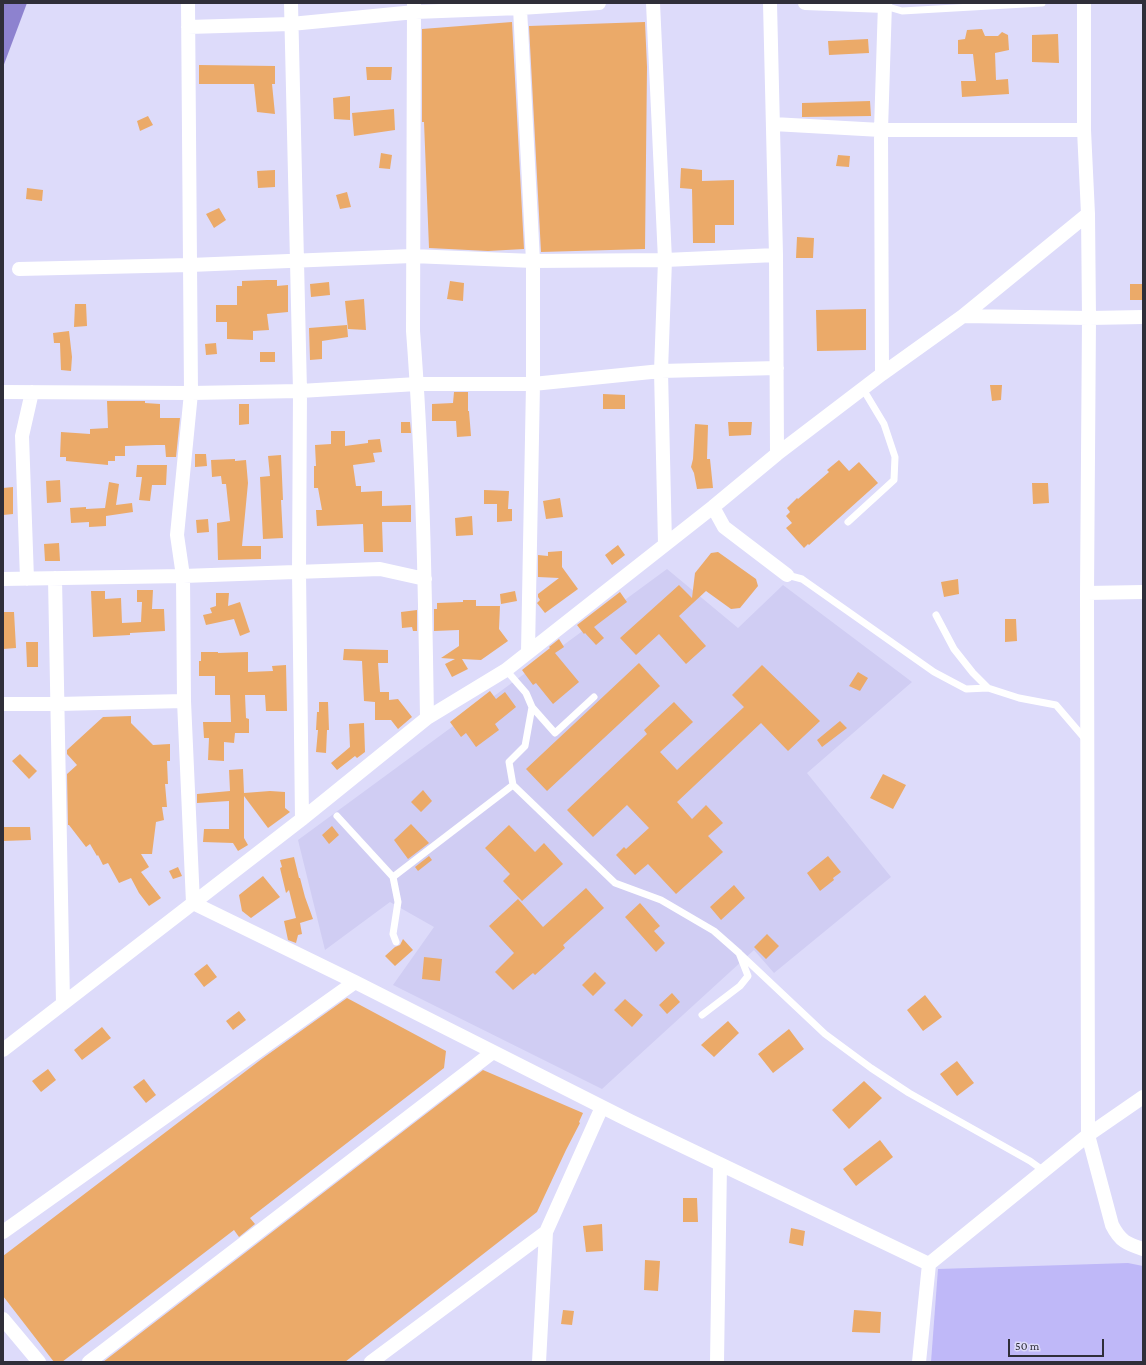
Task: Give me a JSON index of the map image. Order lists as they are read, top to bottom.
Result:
{
  "scale_bar": "50 m"
}
